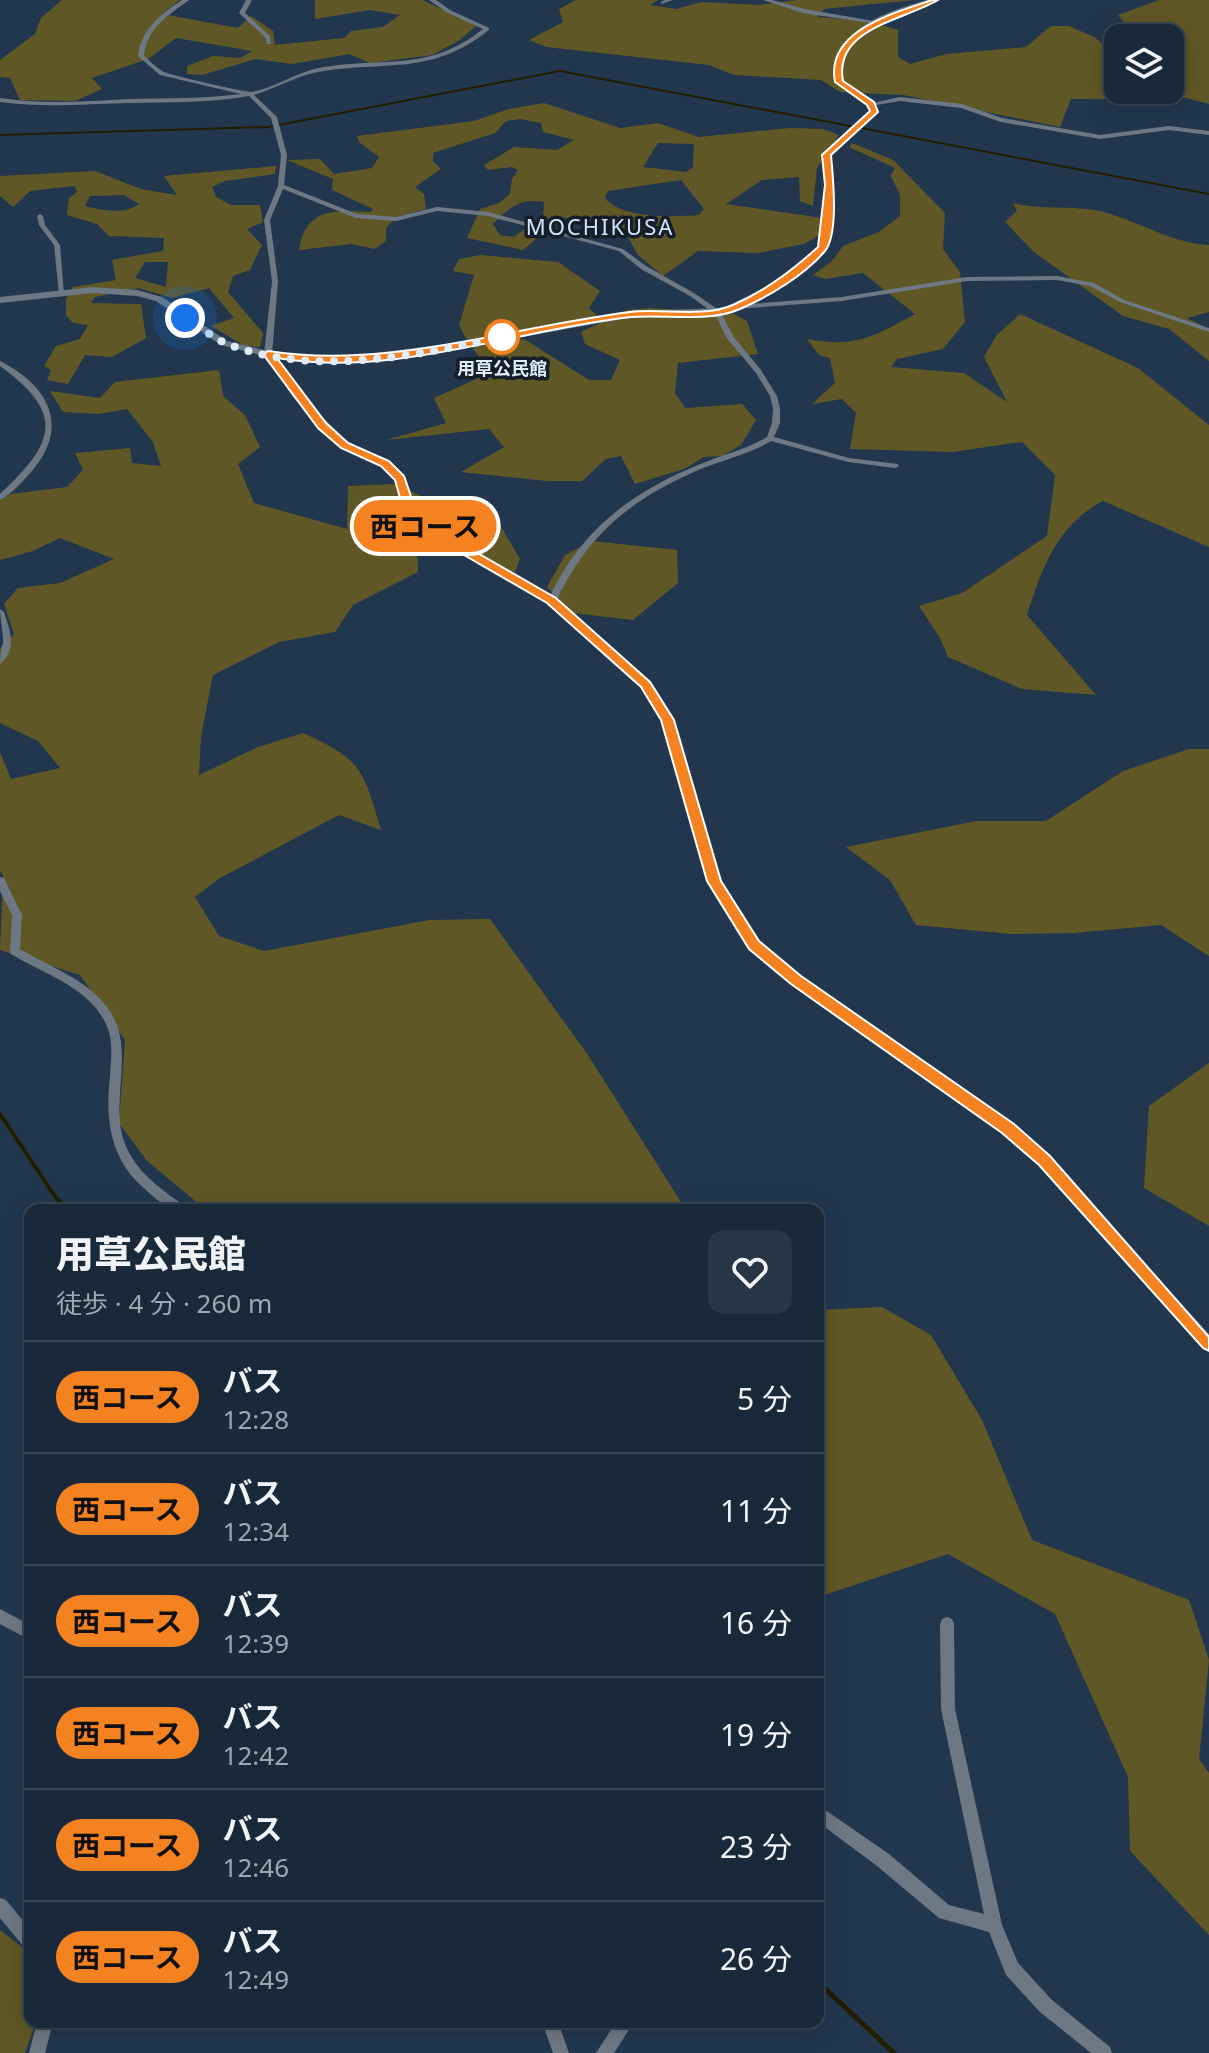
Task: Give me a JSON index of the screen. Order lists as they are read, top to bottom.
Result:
{
  "districts": ["MOCHIKUSA"],
  "places": ["用草公民館"],
  "lines": ["bus line 西コース"],
  "page": {
    "on_map": "西コース",
    "heading": ["用草公民館", "徒歩 · 4 分 · 260 m"],
    "list": [
      {
        "mark": "西コース",
        "name": "バス",
        "note": "12:28",
        "value": "5 分"
      },
      {
        "mark": "西コース",
        "name": "バス",
        "note": "12:34",
        "value": "11 分"
      },
      {
        "mark": "西コース",
        "name": "バス",
        "note": "12:39",
        "value": "16 分"
      },
      {
        "mark": "西コース",
        "name": "バス",
        "note": "12:42",
        "value": "19 分"
      },
      {
        "mark": "西コース",
        "name": "バス",
        "note": "12:46",
        "value": "23 分"
      },
      {
        "mark": "西コース",
        "name": "バス",
        "note": "12:49",
        "value": "26 分"
      }
    ]
  }
}
